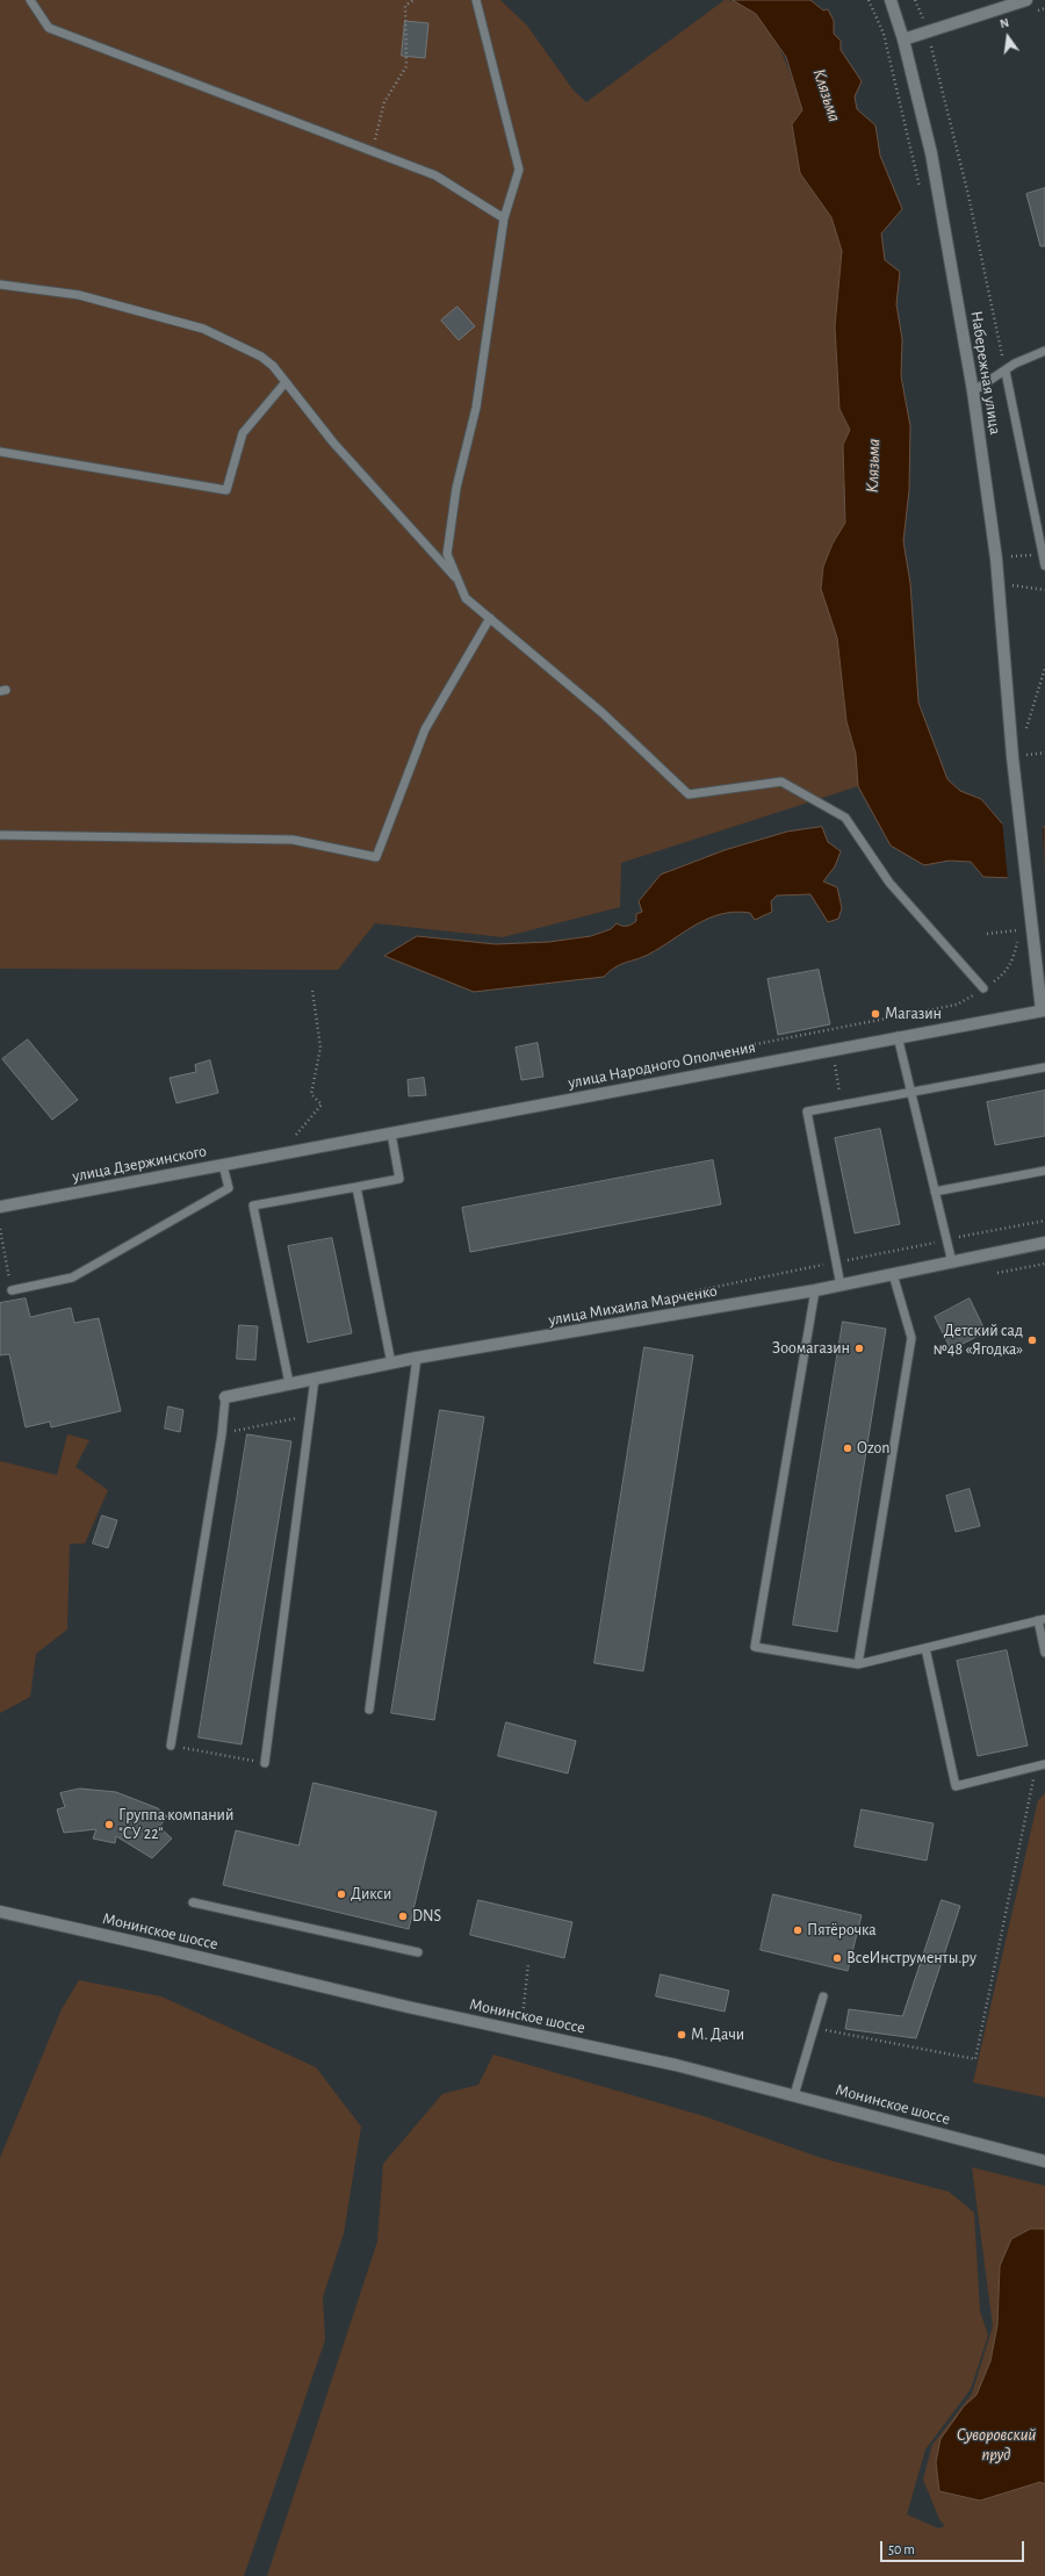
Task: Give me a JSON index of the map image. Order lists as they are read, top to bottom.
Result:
{
  "streets": {
    "street": [
      "Набережная улица",
      "улица Народного Ополчения",
      "улица Дзержинского",
      "улица Михаила Марченко",
      "Монинское шоссе"
    ]
  },
  "crossings": [
    ["Набережная улица", "улица Народного Ополчения"],
    ["улица Народного Ополчения", "улица Дзержинского"]
  ],
  "water": ["Клязьма", "Суворовский пруд"],
  "places": [
    "Магазин",
    "Детский сад №48 «Ягодка»",
    "Зоомагазин",
    "Ozon",
    "Группа компаний \"СУ 22\"",
    "Дикси",
    "DNS",
    "Пятёрочка",
    "ВсеИнструменты.ру",
    "М. Дачи"
  ],
  "scale_bar": "50 m",
  "north": "top"
}
